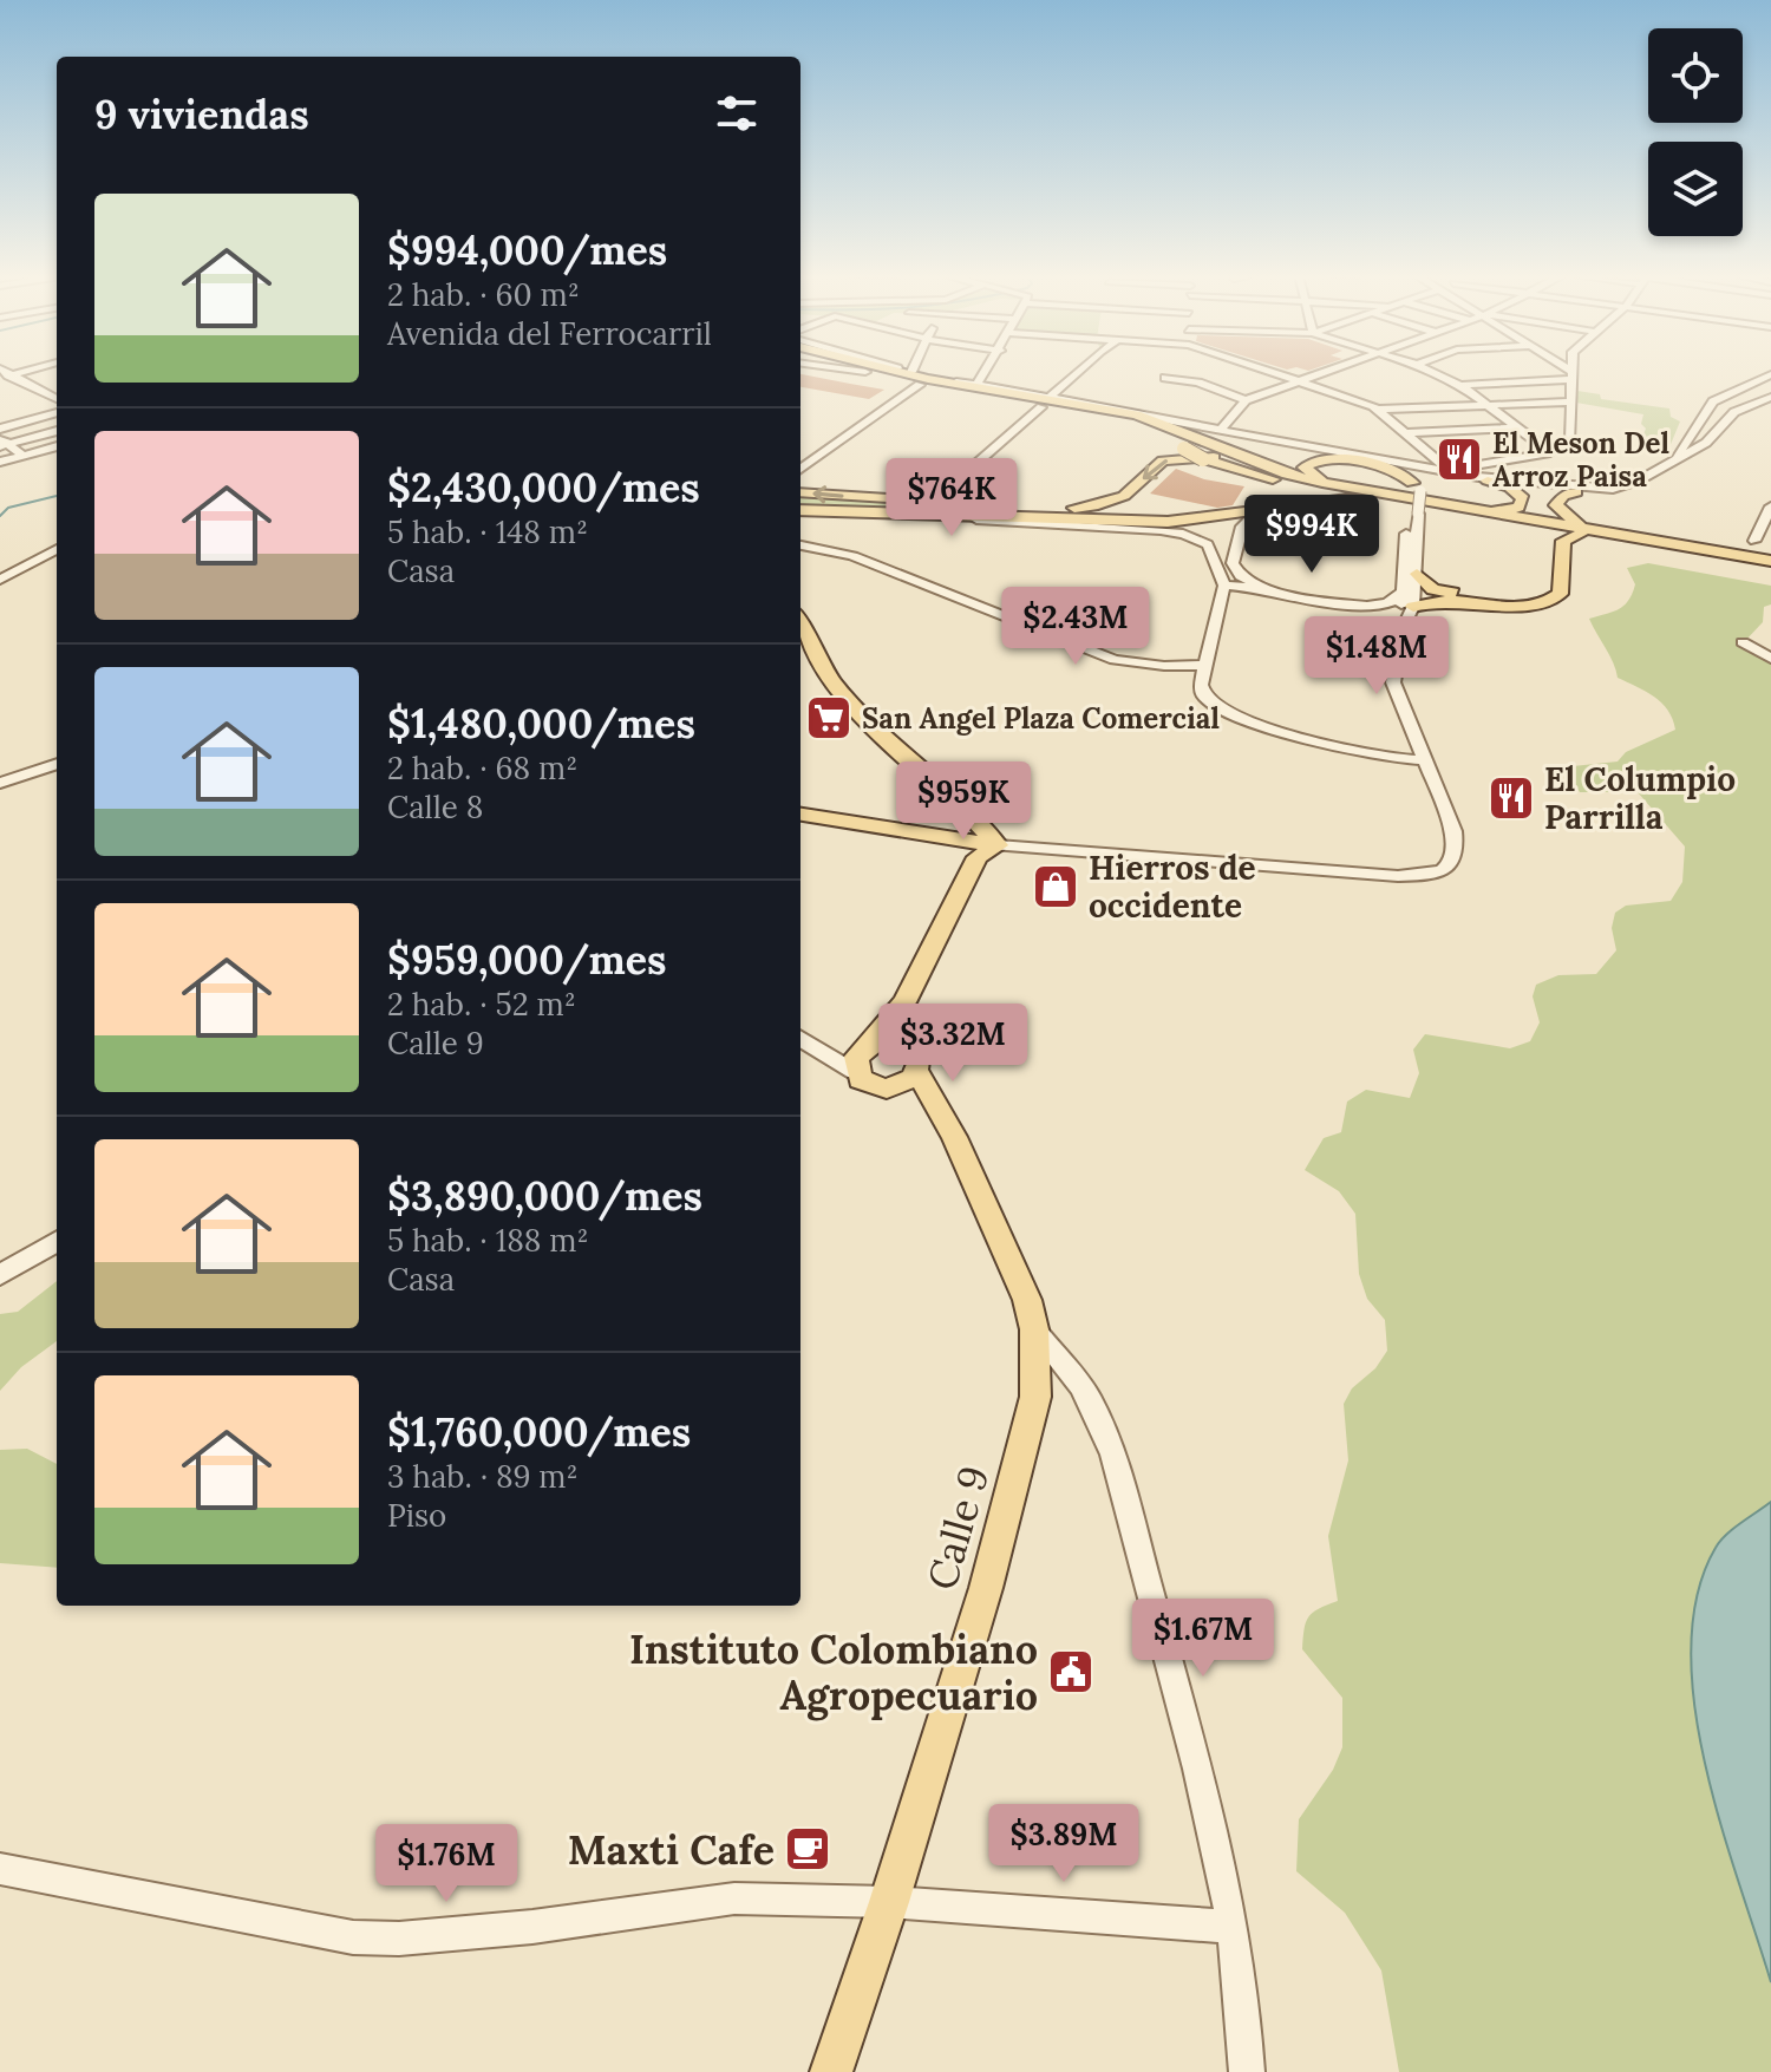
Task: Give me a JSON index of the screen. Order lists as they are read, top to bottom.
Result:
{
  "streets": {
    "main road": ["Calle 9"]
  },
  "places": {
    "restaurant": ["El Meson Del Arroz Paisa", "El Columpio Parrilla"],
    "supermarket": ["San Angel Plaza Comercial"],
    "shop": ["Hierros de occidente"],
    "public building": ["Instituto Colombiano Agropecuario"],
    "cafe": ["Maxti Cafe"]
  },
  "page": {
    "heading": "9 viviendas",
    "list": [
      {
        "name": "$994,000/mes",
        "note": "2 hab. · 60 m² · Avenida del Ferrocarril"
      },
      {
        "name": "$2,430,000/mes",
        "note": "5 hab. · 148 m² · Casa"
      },
      {
        "name": "$1,480,000/mes",
        "note": "2 hab. · 68 m² · Calle 8"
      },
      {
        "name": "$959,000/mes",
        "note": "2 hab. · 52 m² · Calle 9"
      },
      {
        "name": "$3,890,000/mes",
        "note": "5 hab. · 188 m² · Casa"
      },
      {
        "name": "$1,760,000/mes",
        "note": "3 hab. · 89 m² · Piso"
      }
    ],
    "price": [
      "$764K",
      "$994K",
      "$2.43M",
      "$1.48M",
      "$959K",
      "$3.32M",
      "$1.67M",
      "$3.89M",
      "$1.76M"
    ]
  }
}
